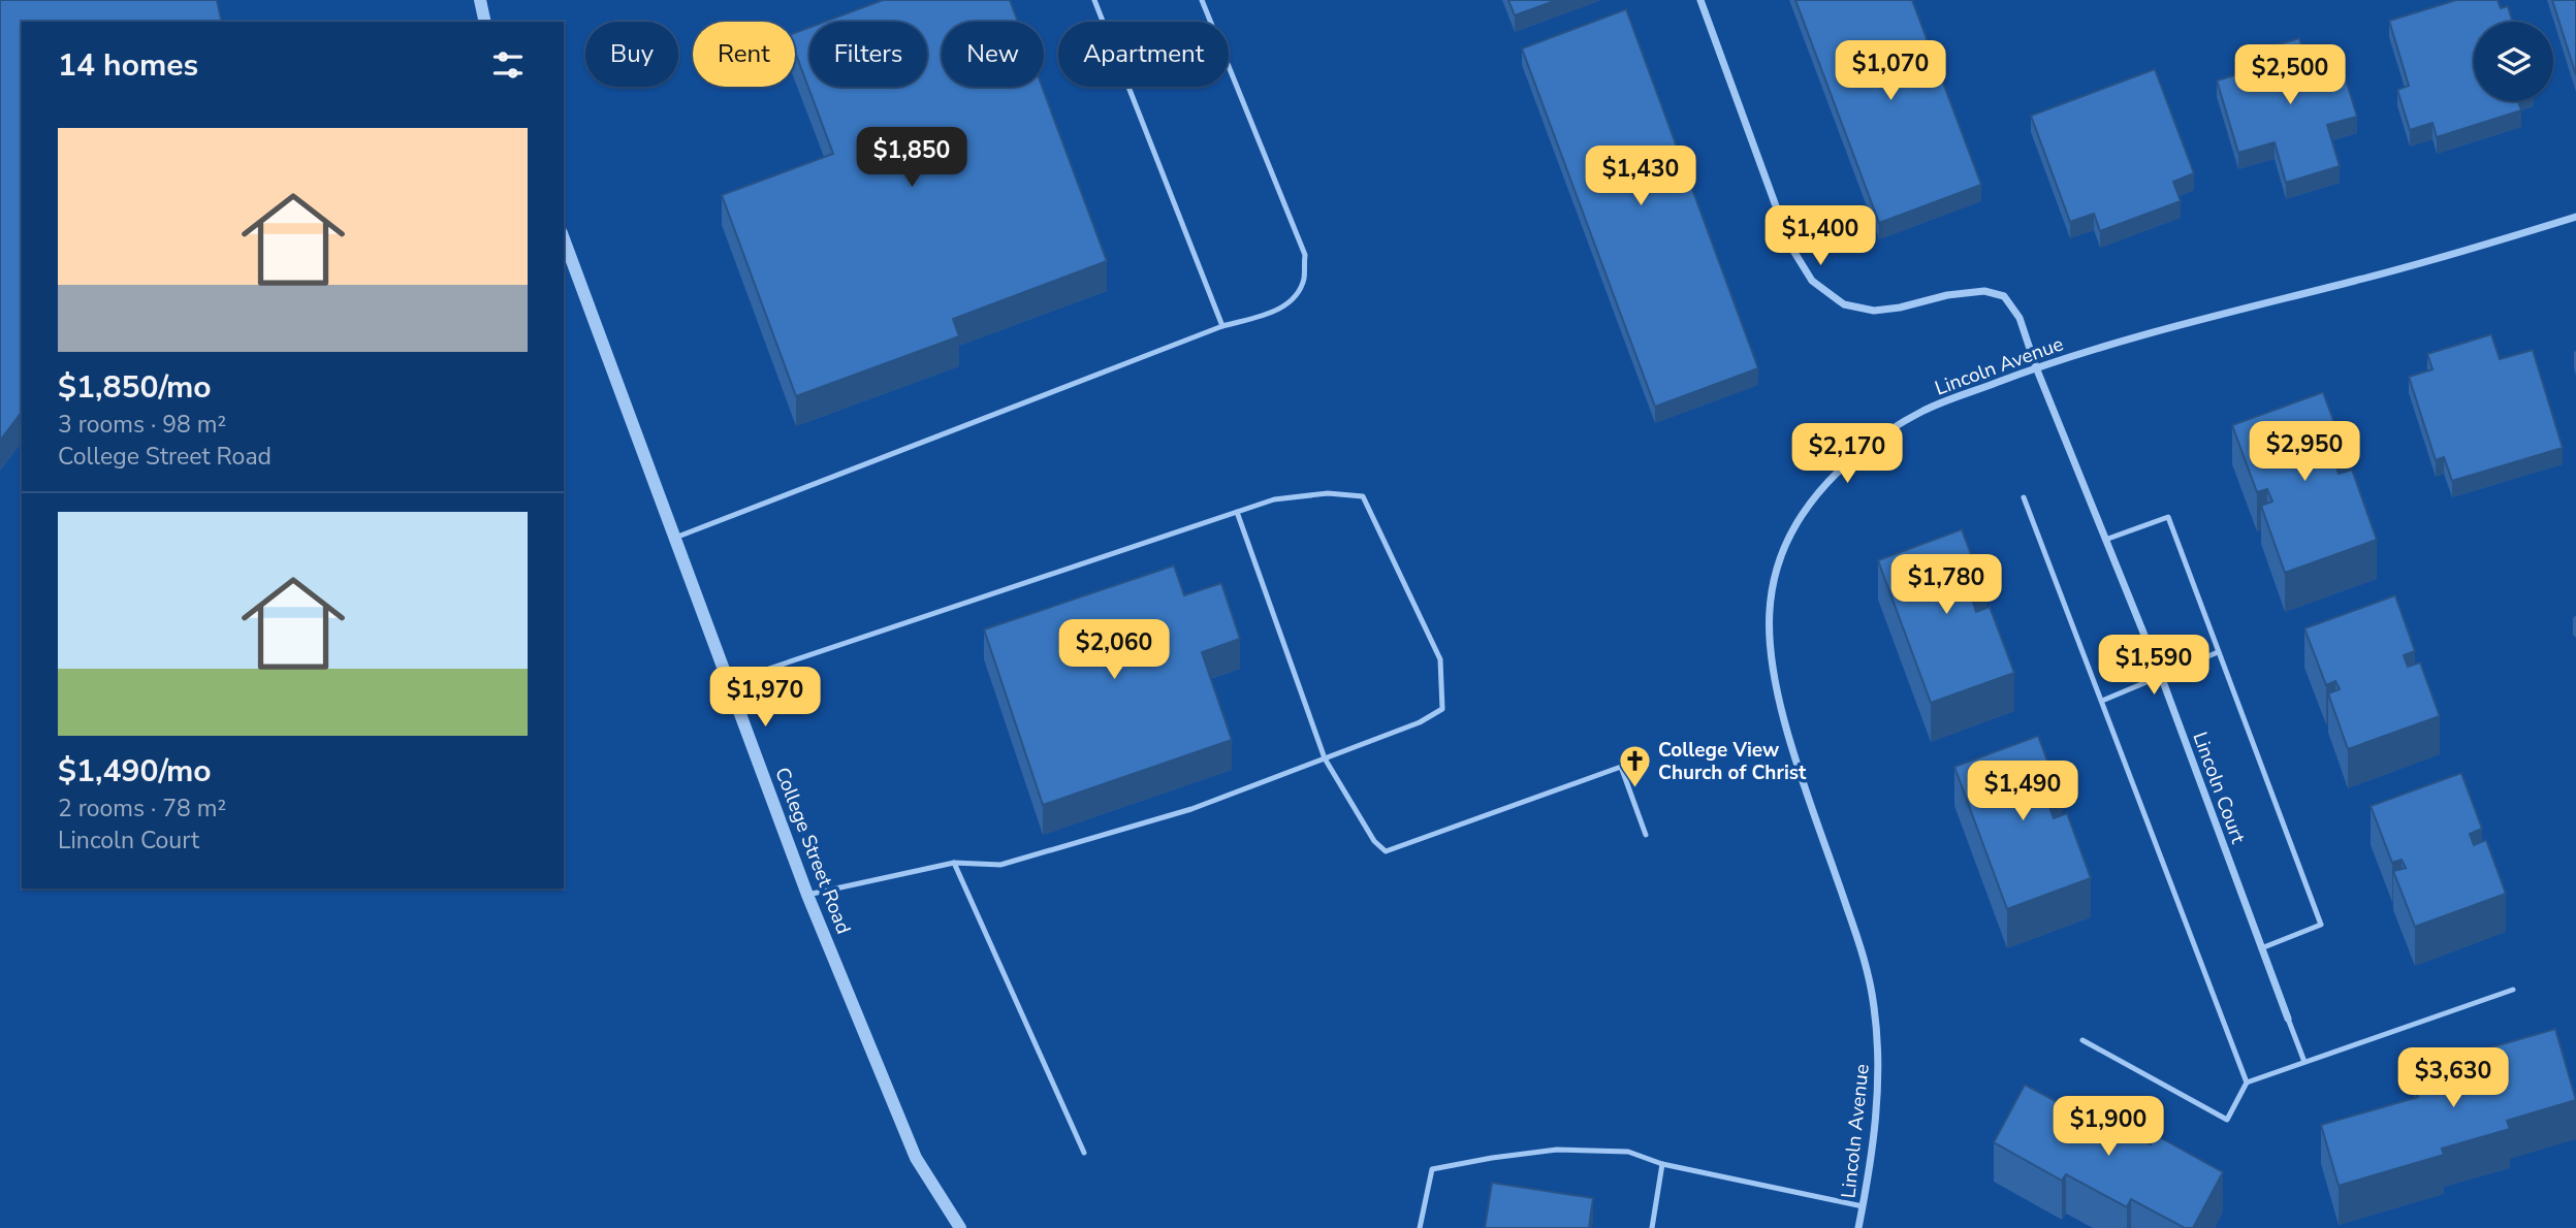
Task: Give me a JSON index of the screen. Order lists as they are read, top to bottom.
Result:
{
  "streets": {
    "street": ["Lincoln Avenue", "Lincoln Court", "College Street Road"]
  },
  "crossings": [
    ["Lincoln Avenue", "Lincoln Court"]
  ],
  "places": {
    "church": ["College View Church of Christ"]
  },
  "page": {
    "chip": [
      "Buy",
      "Rent",
      "Filters",
      "New",
      "Apartment"
    ],
    "heading": "14 homes",
    "price": [
      "$1,070",
      "$2,500",
      "$1,850",
      "$1,430",
      "$1,400",
      "$2,950",
      "$2,170",
      "$1,780",
      "$2,060",
      "$1,590",
      "$1,970",
      "$1,490",
      "$3,630",
      "$1,900"
    ],
    "list": [
      {
        "name": "$1,850/mo",
        "note": "3 rooms · 98 m² · College Street Road"
      },
      {
        "name": "$1,490/mo",
        "note": "2 rooms · 78 m² · Lincoln Court"
      }
    ]
  }
}
